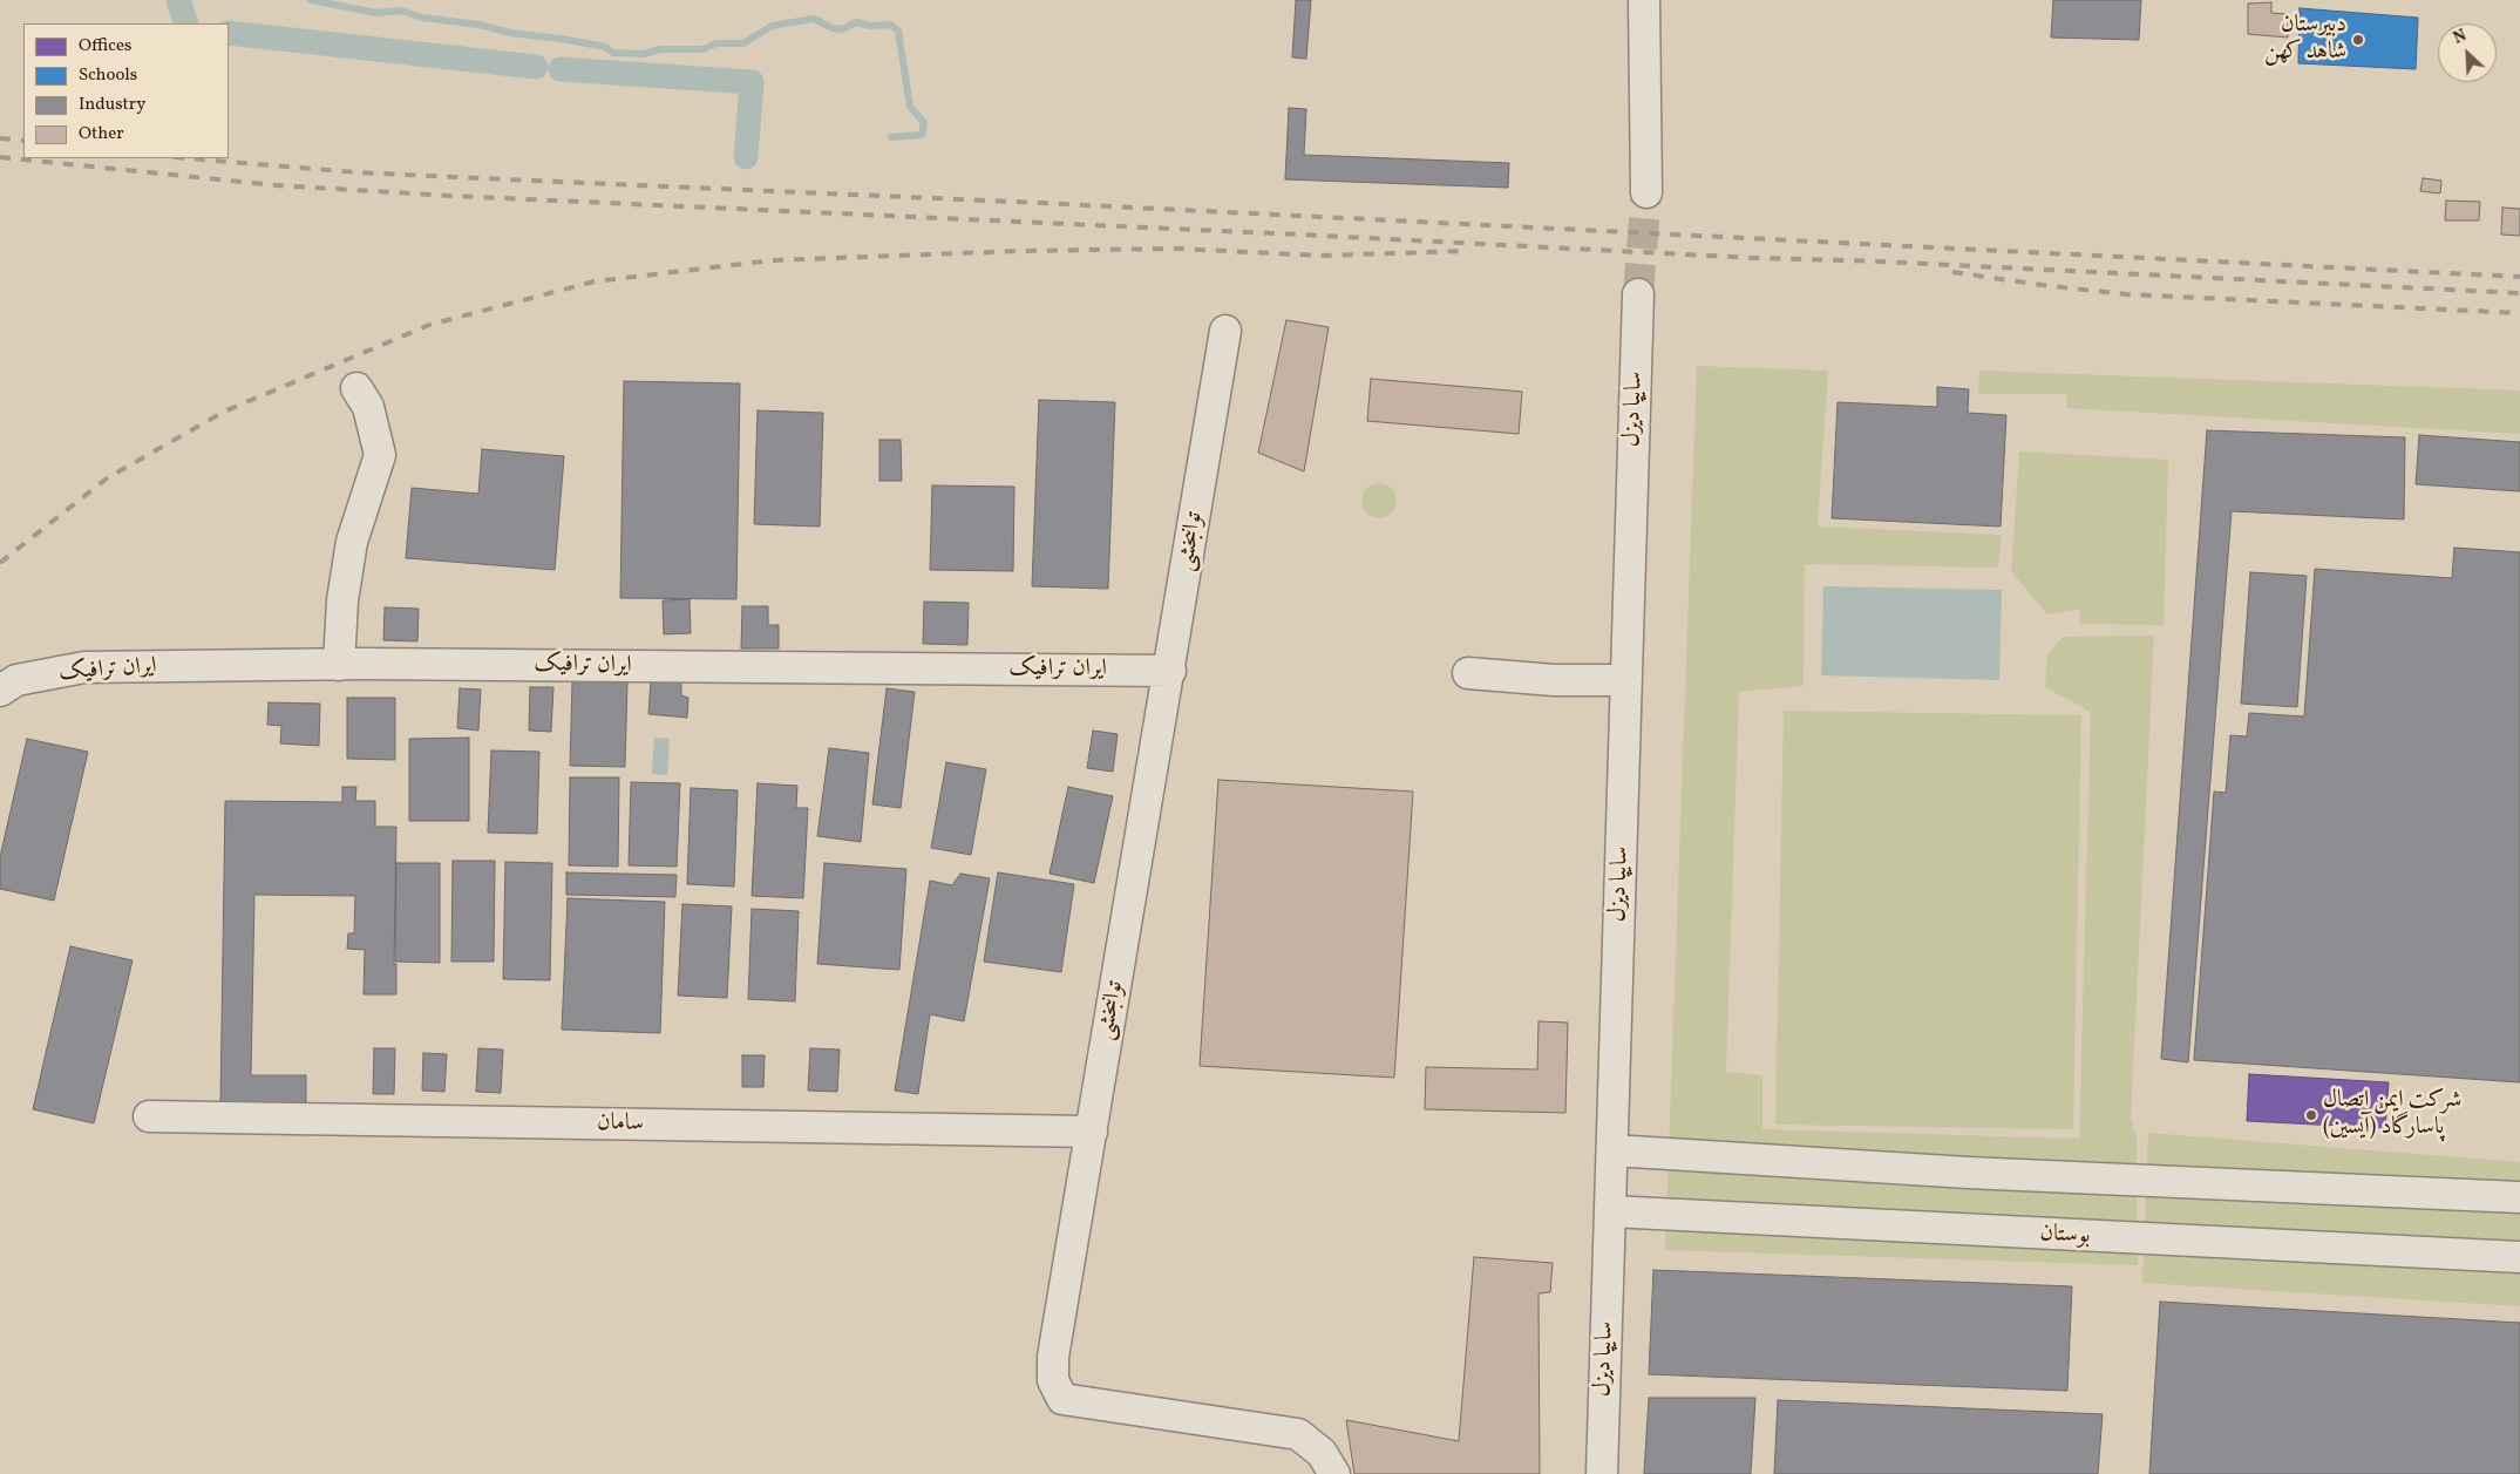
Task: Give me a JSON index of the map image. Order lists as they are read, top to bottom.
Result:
{
  "streets": {
    "street": [
      "سایپا دیزل",
      "توانبخشی",
      "ایران ترافیک",
      "سامان",
      "بوستان"
    ]
  },
  "crossings": [
    ["سایپا دیزل", "بوستان"],
    ["توانبخشی", "ایران ترافیک"],
    ["توانبخشی", "سامان"]
  ],
  "places": ["دبیرستان شاهد کهن", "شرکت ایمن اتصال پاسارگاد (آیسین)"],
  "legend": [
    "Offices",
    "Schools",
    "Industry",
    "Other"
  ],
  "north": "top left"
}
